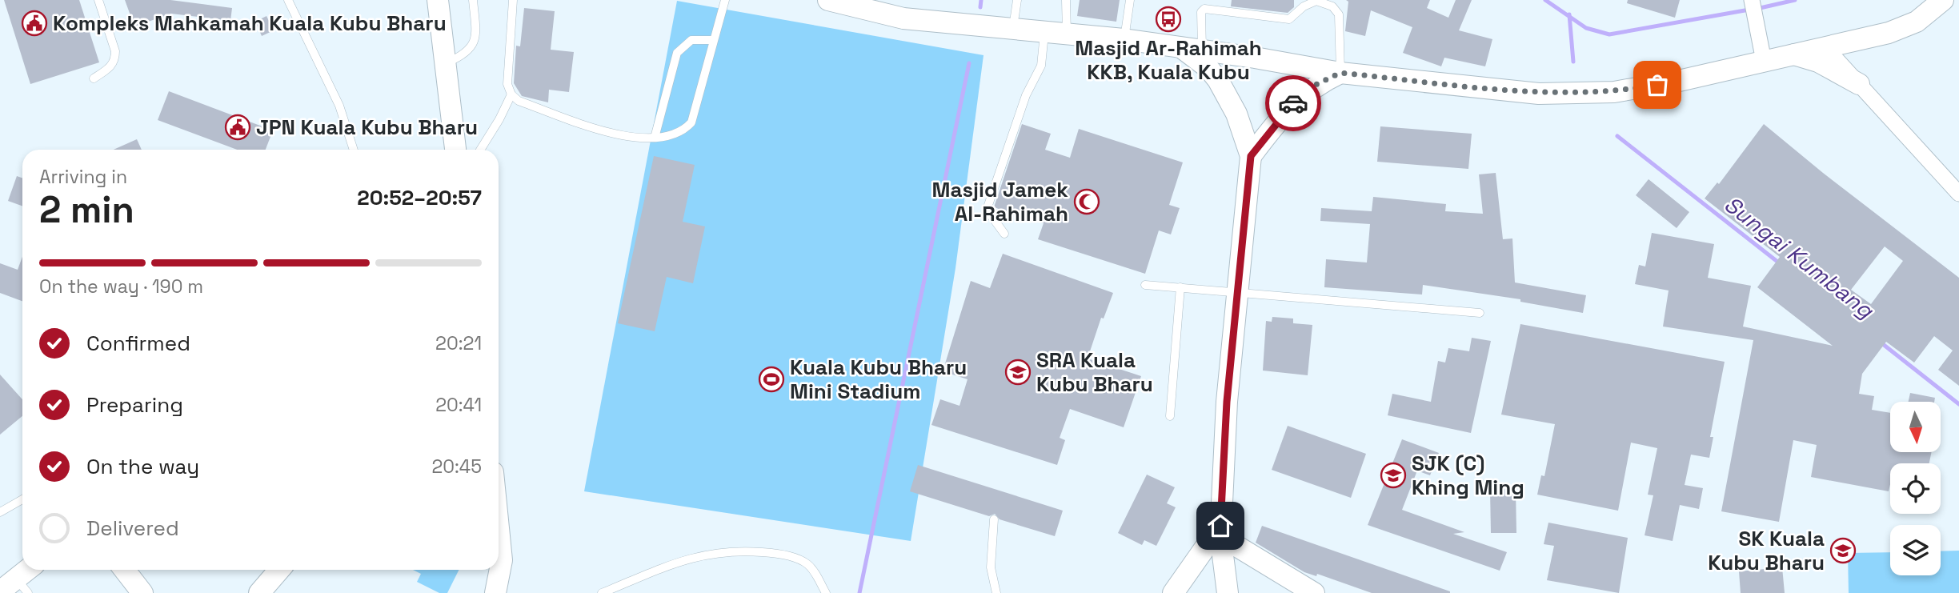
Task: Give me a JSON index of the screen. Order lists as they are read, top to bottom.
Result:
{
  "water": ["Sungai Kumbang"],
  "places": {
    "bus stop": ["Masjid Ar-Rahimah KKB, Kuala Kubu"],
    "public building": ["Kompleks Mahkamah Kuala Kubu Bharu", "JPN Kuala Kubu Bharu"],
    "mosque": ["Masjid Jamek Al-Rahimah"],
    "school or university": ["SRA Kuala Kubu Bharu", "SJK (C) Khing Ming", "SK Kuala Kubu Bharu"],
    "sports": ["Kuala Kubu Bharu Mini Stadium"]
  },
  "north": "bottom",
  "page": {
    "heading": ["2 min", "Arriving in", "20:52–20:57"],
    "bar": "On the way · 190 m",
    "list": [
      ["Confirmed", "20:21"],
      ["Preparing", "20:41"],
      ["On the way", "20:45"],
      "Delivered"
    ]
  }
}
